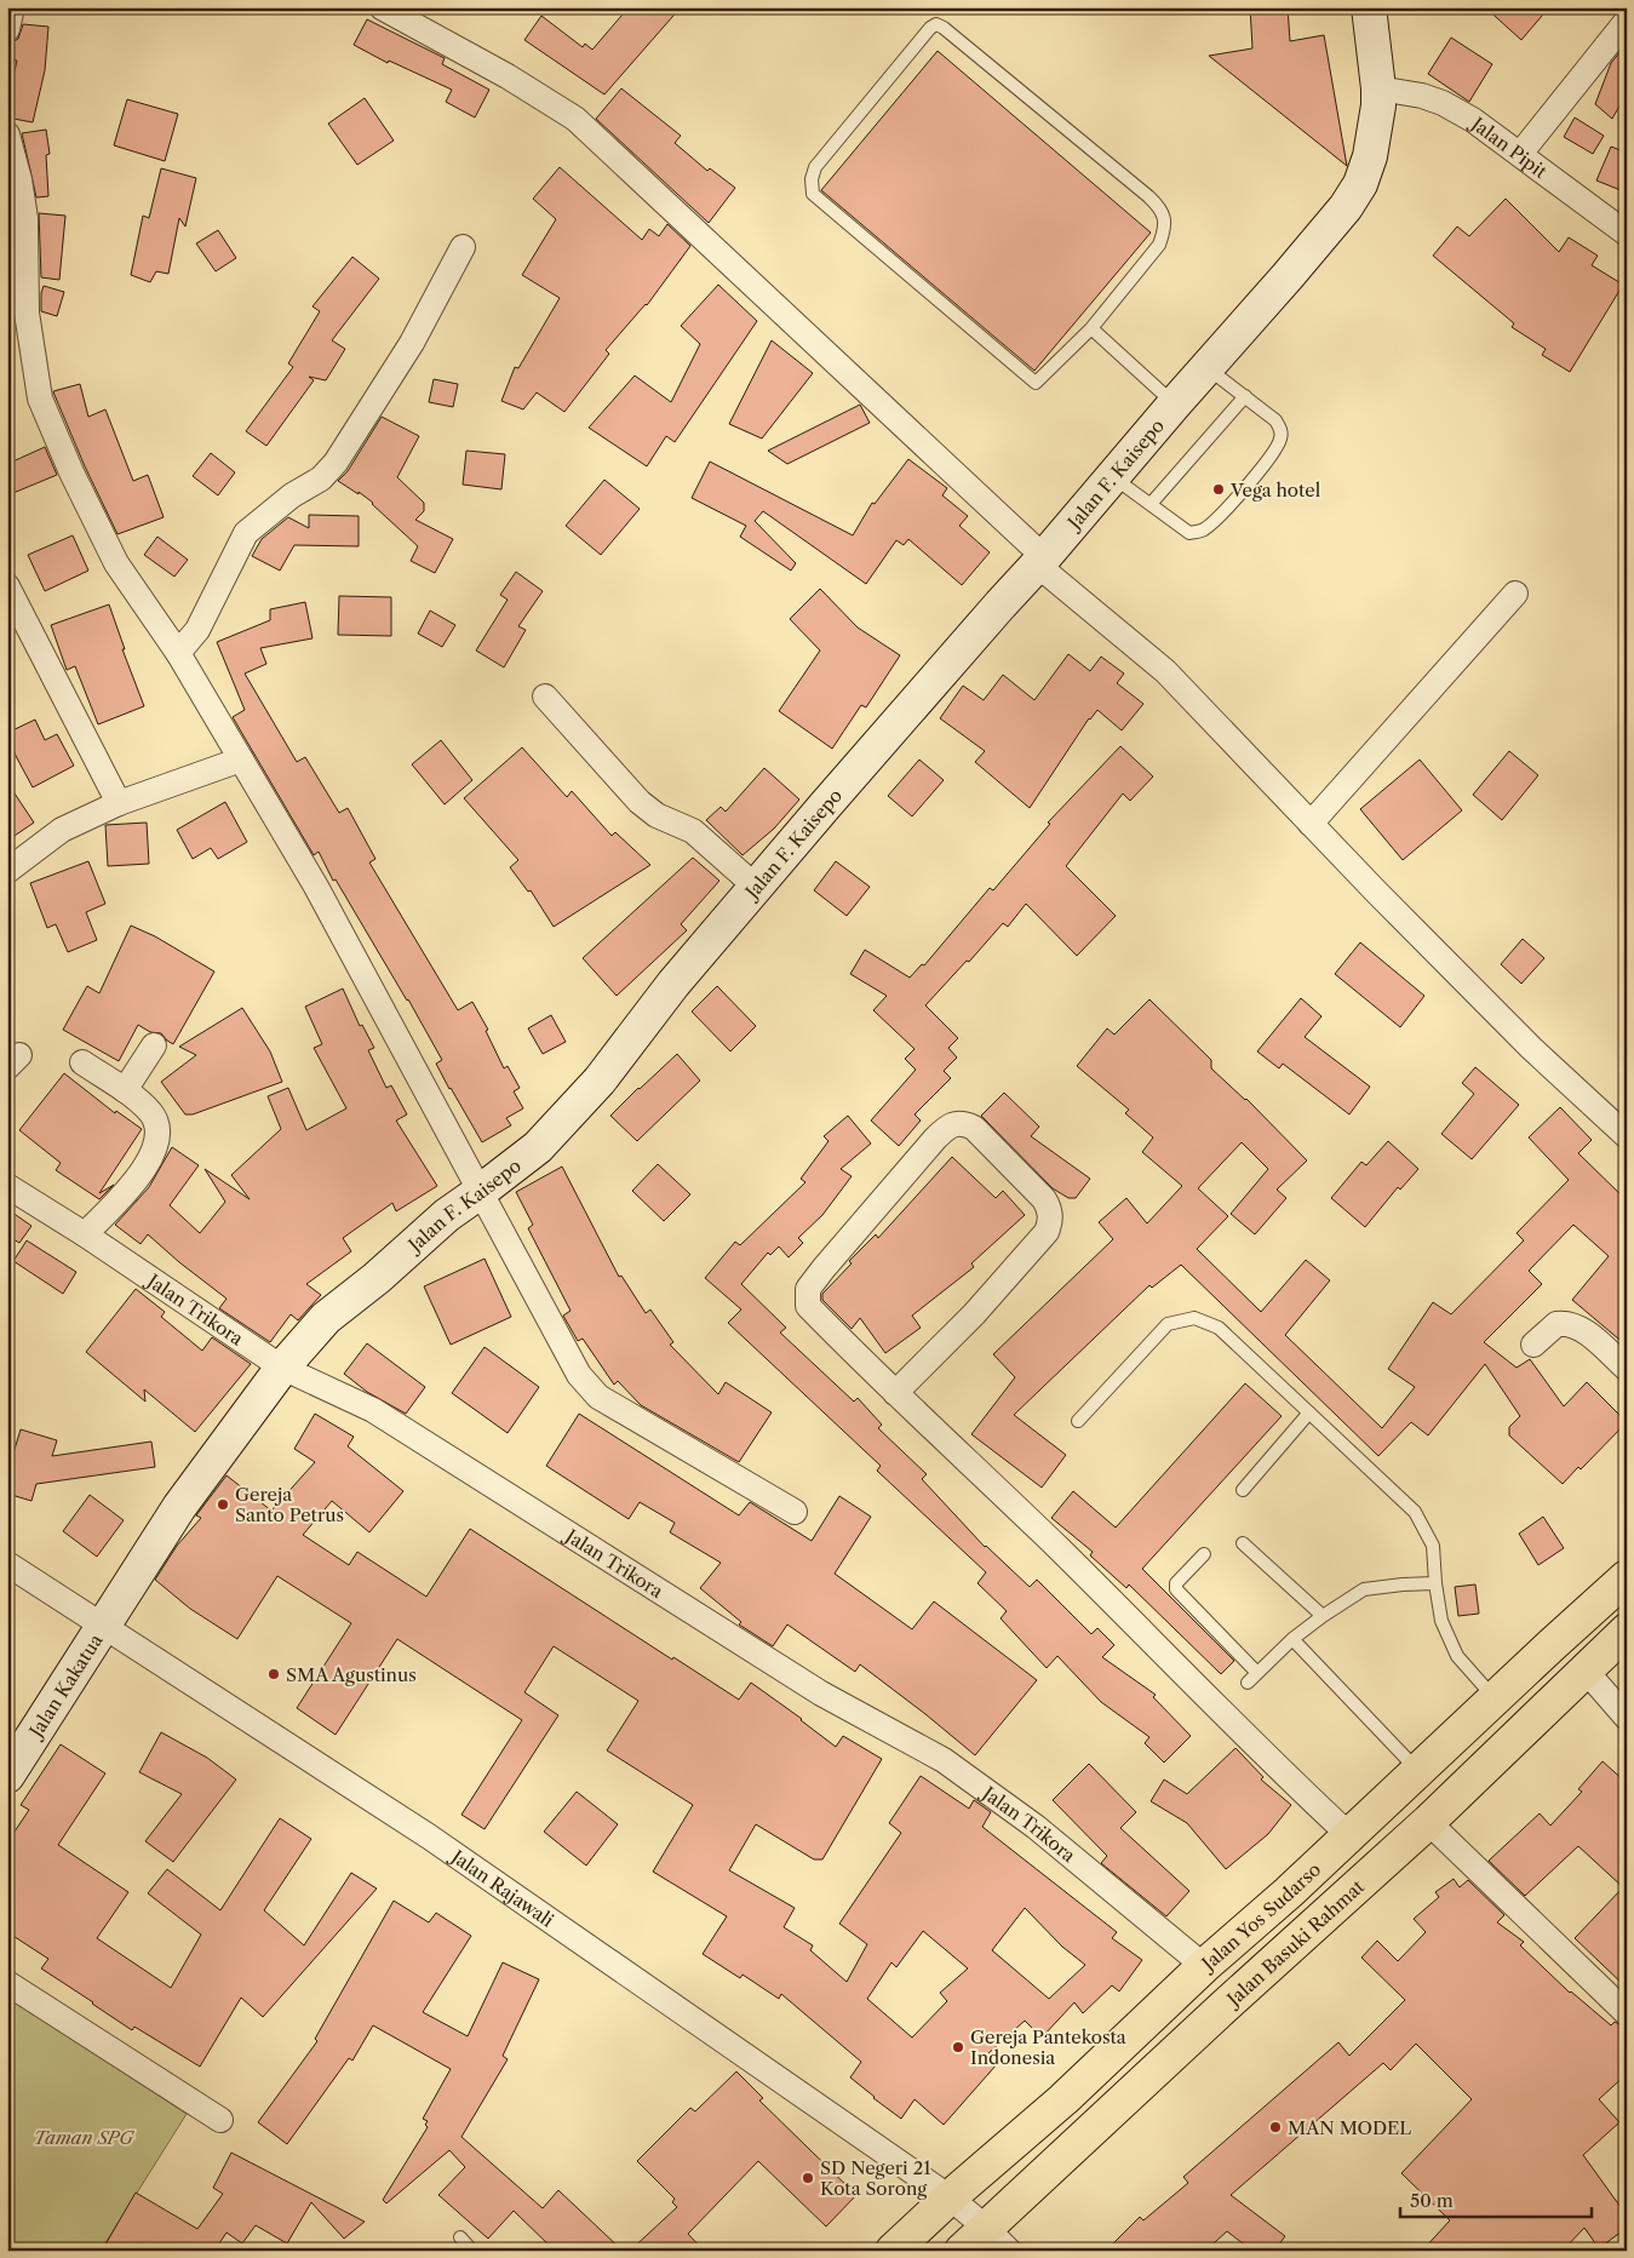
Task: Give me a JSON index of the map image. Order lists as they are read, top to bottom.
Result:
{
  "streets": {
    "highway": ["Jalan Yos Sudarso", "Jalan Basuki Rahmat"],
    "street": [
      "Jalan Pipit",
      "Jalan F. Kaisepo",
      "Jalan Trikora",
      "Jalan Kakatua",
      "Jalan Rajawali"
    ]
  },
  "crossings": [
    ["Jalan Pipit", "Jalan F. Kaisepo"],
    ["Jalan F. Kaisepo", "Jalan Trikora"],
    ["Jalan F. Kaisepo", "Jalan Kakatua"],
    ["Jalan F. Kaisepo", "Jalan Rajawali"],
    ["Jalan Trikora", "Jalan Yos Sudarso"],
    ["Jalan Kakatua", "Jalan Rajawali"],
    ["Jalan Rajawali", "Jalan Yos Sudarso"],
    ["Jalan Rajawali", "Jalan Basuki Rahmat"]
  ],
  "parks": ["Taman SPG"],
  "places": [
    "Vega hotel",
    "Gereja Santo Petrus",
    "SMA Agustinus",
    "Gereja Pantekosta Indonesia",
    "MAN MODEL",
    "SD Negeri 21 Kota Sorong"
  ],
  "scale_bar": "50 m"
}
